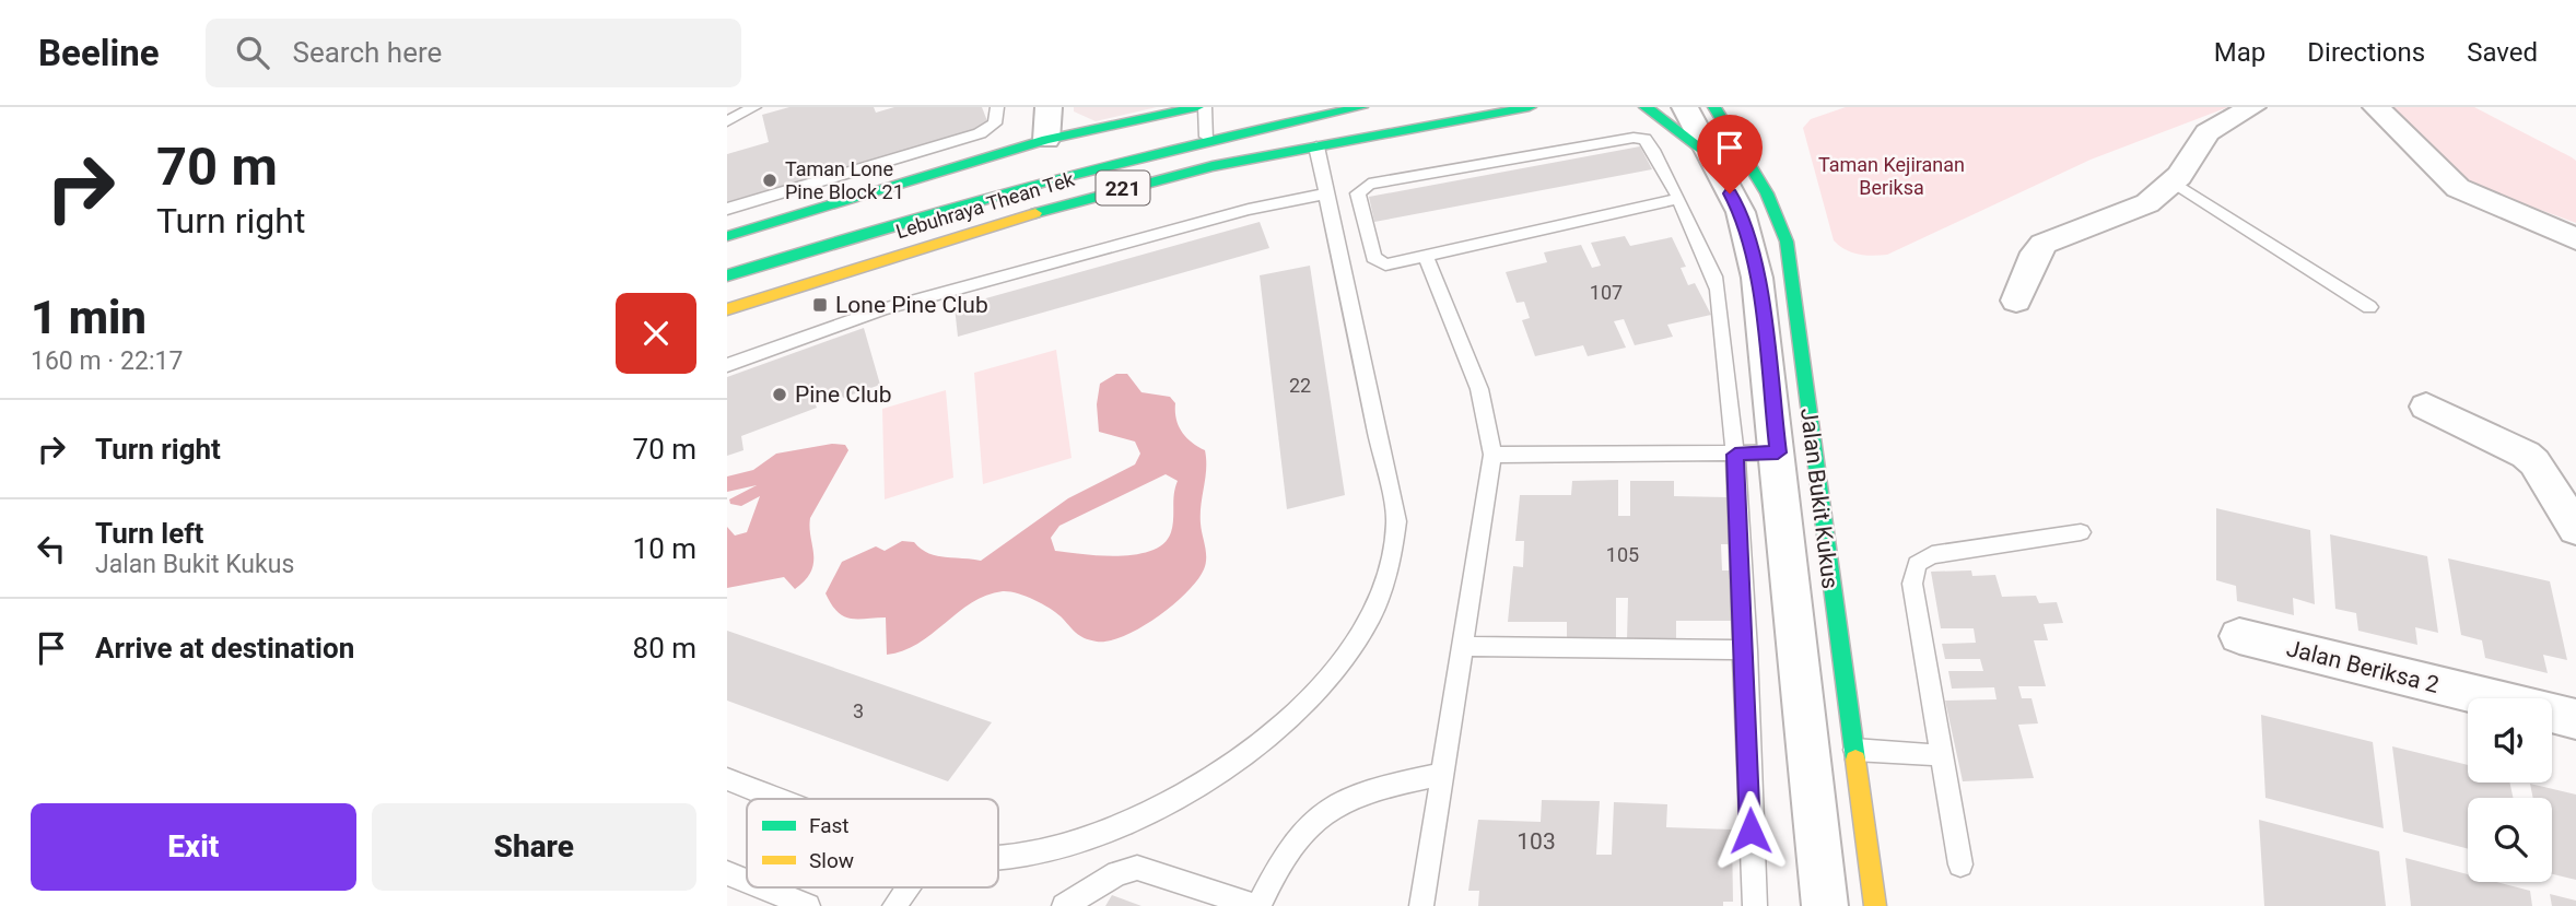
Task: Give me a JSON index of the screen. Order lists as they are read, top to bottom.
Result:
{
  "streets": {
    "main road": ["221", "Lebuhraya Thean Tek", "Jalan Bukit Kukus"],
    "street": ["Jalan Beriksa 2"]
  },
  "parks": ["Taman Kejiranan Beriksa"],
  "places": {
    "other": ["Taman Lone Pine Block 21", "Pine Club"],
    "transit": ["Lone Pine Club"]
  },
  "house_numbers": [
    "107",
    "22",
    "105",
    "3",
    "103"
  ],
  "legend": ["Fast", "Slow"],
  "page": {
    "header": "Beeline",
    "search": "Search here",
    "nav": ["Map", "Directions", "Saved"],
    "turn": ["70 m", "Turn right"],
    "heading": ["1 min", "160 m · 22:17"],
    "list": [
      {
        "name": "Turn right",
        "value": "70 m"
      },
      {
        "name": "Turn left",
        "note": "Jalan Bukit Kukus",
        "value": "10 m"
      },
      {
        "name": "Arrive at destination",
        "value": "80 m"
      }
    ],
    "buttons": ["Exit", "Share"]
  }
}
